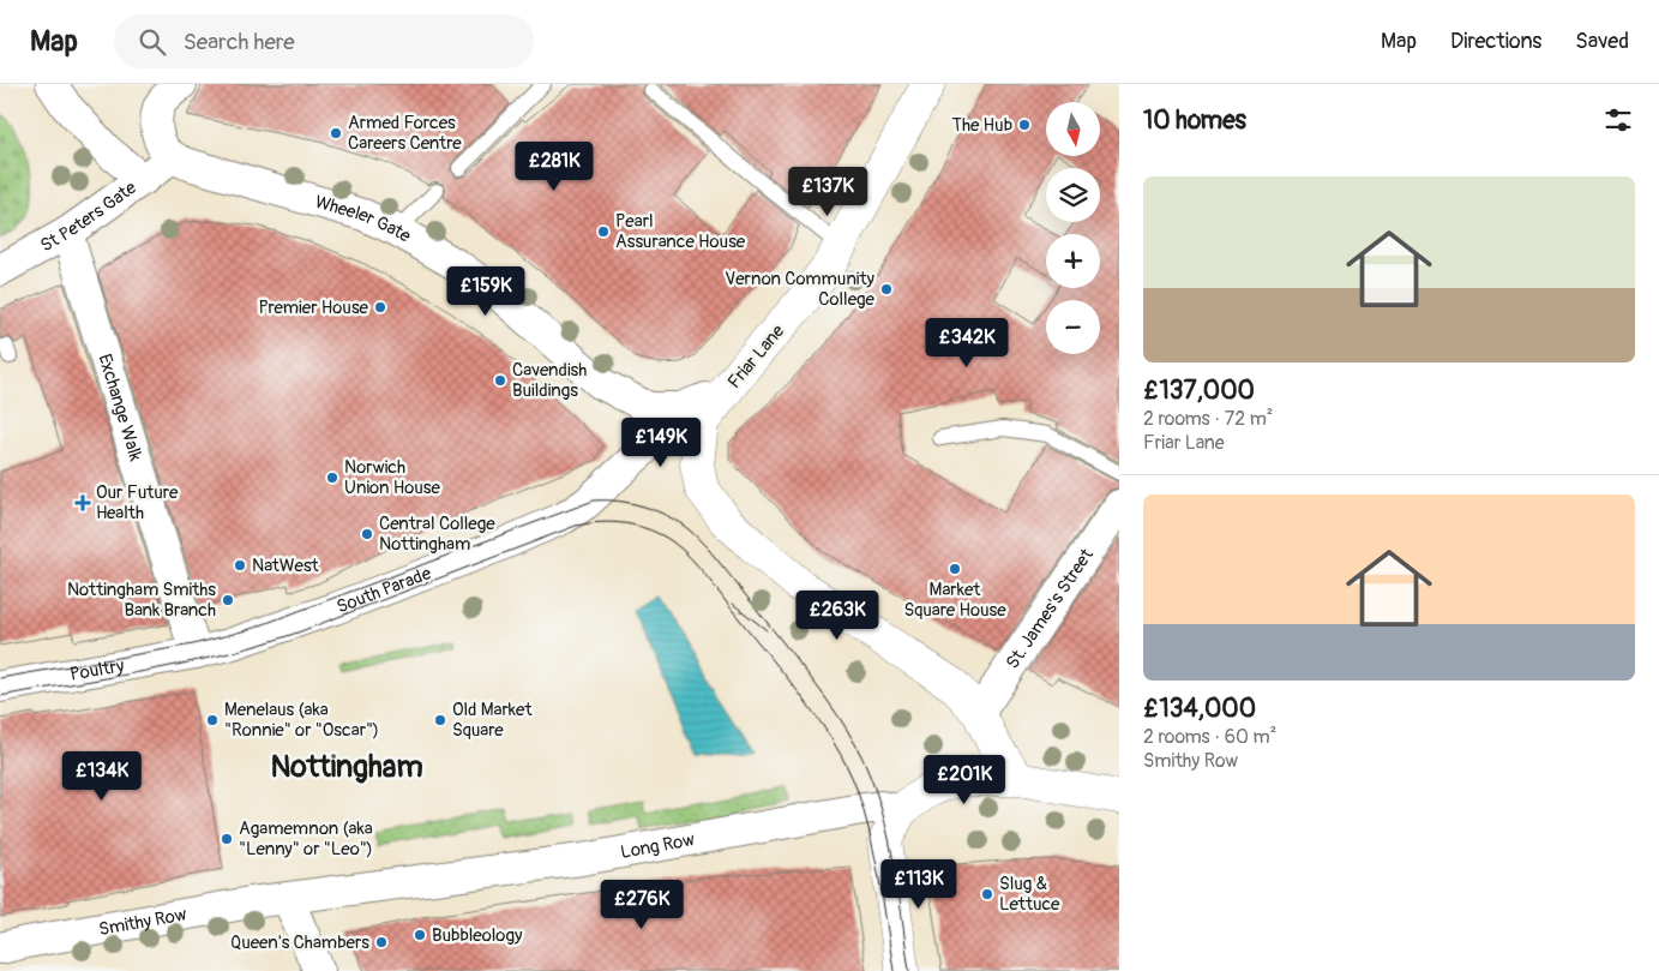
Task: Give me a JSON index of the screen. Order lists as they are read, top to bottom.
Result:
{
  "streets": {
    "street": [
      "St Peters Gate",
      "Wheeler Gate",
      "Friar Lane",
      "Exchange Walk",
      "South Parade",
      "St. James's Street",
      "Poultry",
      "Long Row",
      "Smithy Row"
    ]
  },
  "crossings": [
    ["St Peters Gate", "Wheeler Gate"],
    ["St Peters Gate", "Exchange Walk"],
    ["Wheeler Gate", "Friar Lane"],
    ["Wheeler Gate", "South Parade"],
    ["Friar Lane", "St. James's Street"],
    ["Exchange Walk", "South Parade"],
    ["Exchange Walk", "Poultry"],
    ["South Parade", "Poultry"],
    ["Long Row", "Smithy Row"]
  ],
  "districts": ["Nottingham"],
  "places": {
    "other": [
      "The Hub",
      "Armed Forces Careers Centre",
      "Pearl Assurance House",
      "Vernon Community College",
      "Premier House",
      "Cavendish Buildings",
      "Norwich Union House",
      "Central College Nottingham",
      "NatWest",
      "Market Square House",
      "Nottingham Smiths Bank Branch",
      "Menelaus (aka \"Ronnie\" or \"Oscar\")",
      "Old Market Square",
      "Agamemnon (aka \"Lenny\" or \"Leo\")",
      "Slug & Lettuce",
      "Bubbleology",
      "Queen's Chambers"
    ],
    "health": ["Our Future Health"]
  },
  "north": "bottom",
  "page": {
    "header": "Map",
    "search": "Search here",
    "nav": ["Map", "Directions", "Saved"],
    "heading": "10 homes",
    "map_buttons": ["+", "−"],
    "price": [
      "£281K",
      "£137K",
      "£159K",
      "£342K",
      "£149K",
      "£263K",
      "£134K",
      "£201K",
      "£113K",
      "£276K"
    ],
    "list": [
      {
        "name": "£137,000",
        "note": "2 rooms · 72 m² · Friar Lane"
      },
      {
        "name": "£134,000",
        "note": "2 rooms · 60 m² · Smithy Row"
      }
    ]
  }
}
